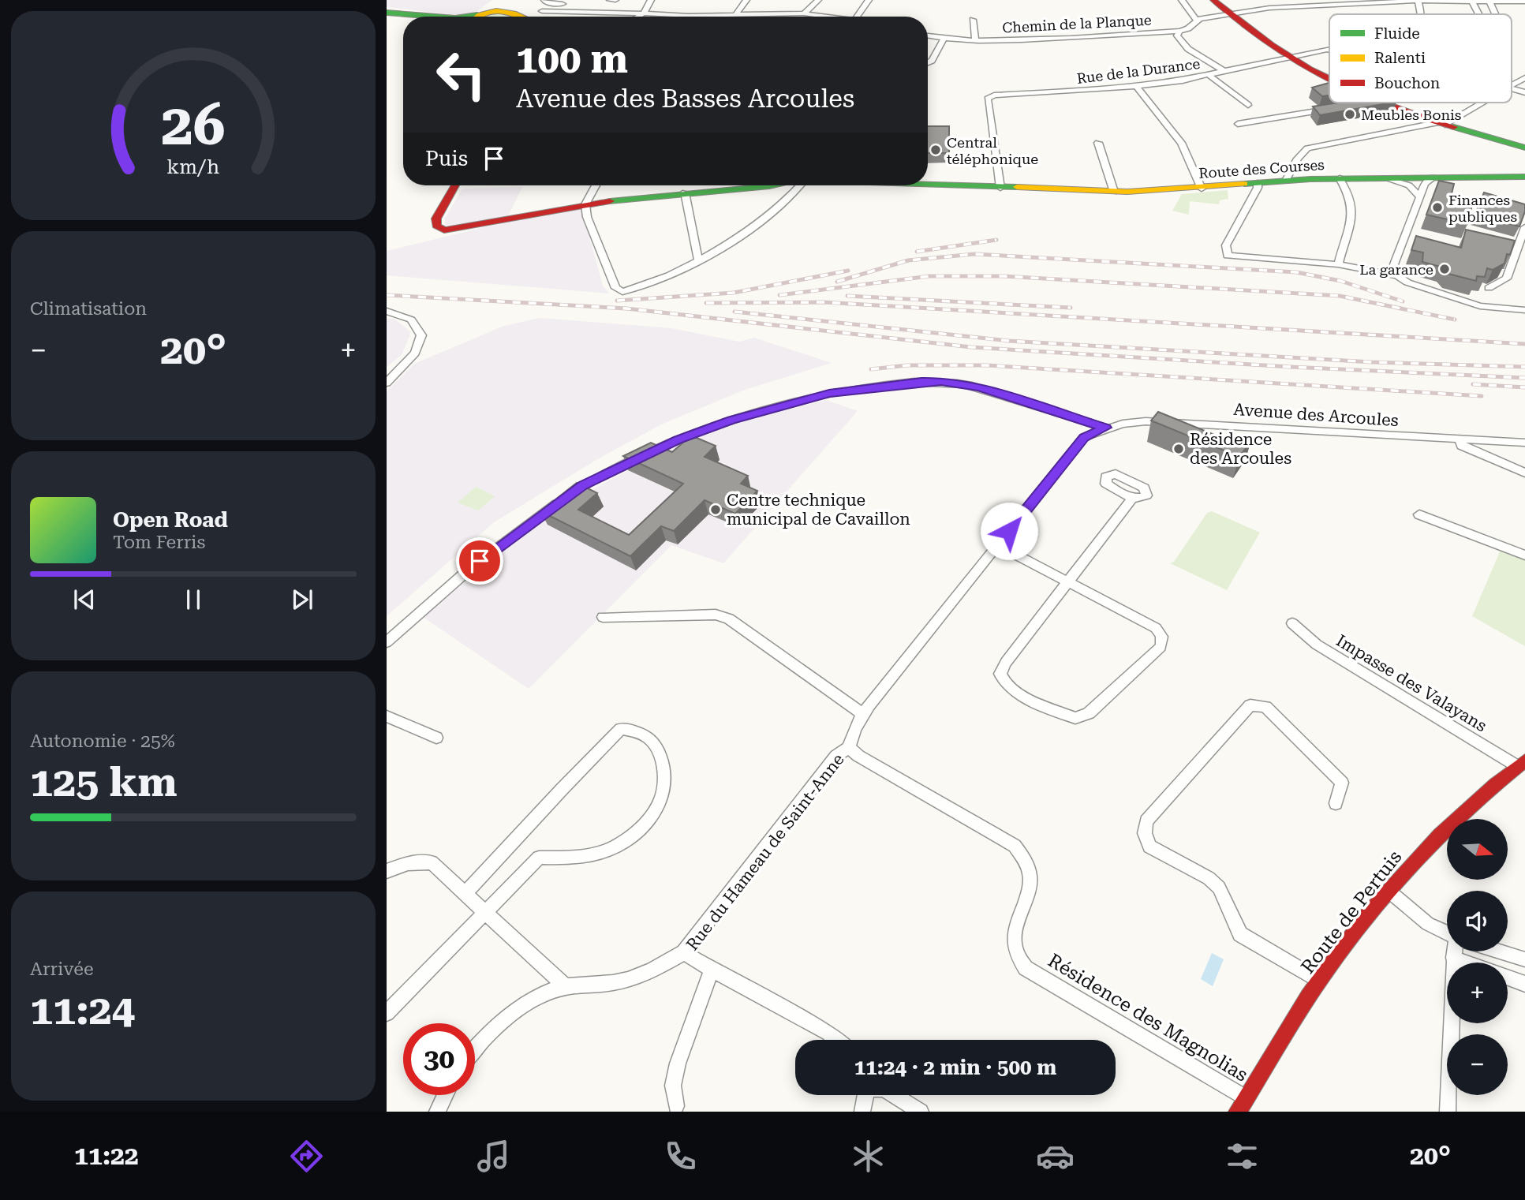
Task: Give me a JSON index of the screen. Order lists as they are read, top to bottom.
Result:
{
  "streets": {
    "street": [
      "Chemin de la Planque",
      "Rue de la Durance",
      "Route des Courses",
      "Avenue des Arcoules",
      "Impasse des Valayans",
      "Rue du Hameau de Saint-Anne",
      "Route de Pertuis",
      "Résidence des Magnolias"
    ]
  },
  "crossings": [
    ["Rue de la Durance", "Route des Courses"],
    ["Avenue des Arcoules", "Rue du Hameau de Saint-Anne"],
    ["Impasse des Valayans", "Route de Pertuis"],
    ["Rue du Hameau de Saint-Anne", "Résidence des Magnolias"],
    ["Route de Pertuis", "Résidence des Magnolias"]
  ],
  "places": [
    "Meubles Bonis",
    "Central téléphonique",
    "Finances publiques",
    "La garance",
    "Résidence des Arcoules",
    "Centre technique municipal de Cavaillon"
  ],
  "legend": ["Fluide", "Ralenti", "Bouchon"],
  "north": "right",
  "page": {
    "turn": ["100 m", "Avenue des Basses Arcoules"],
    "then": "Puis",
    "tile": [
      "Climatisation",
      ["Autonomie · 25%", "125 km"],
      ["Arrivée", "11:24"]
    ],
    "heat": ["−", "20°", "+"],
    "song": ["Open Road", "Tom Ferris"],
    "map_buttons": ["+", "−"],
    "limit": "30",
    "trip": "11:24 · 2 min · 500 m",
    "tabs": ["11:22", "20°"],
    "gauge": ["26", "km/h"]
  }
}
